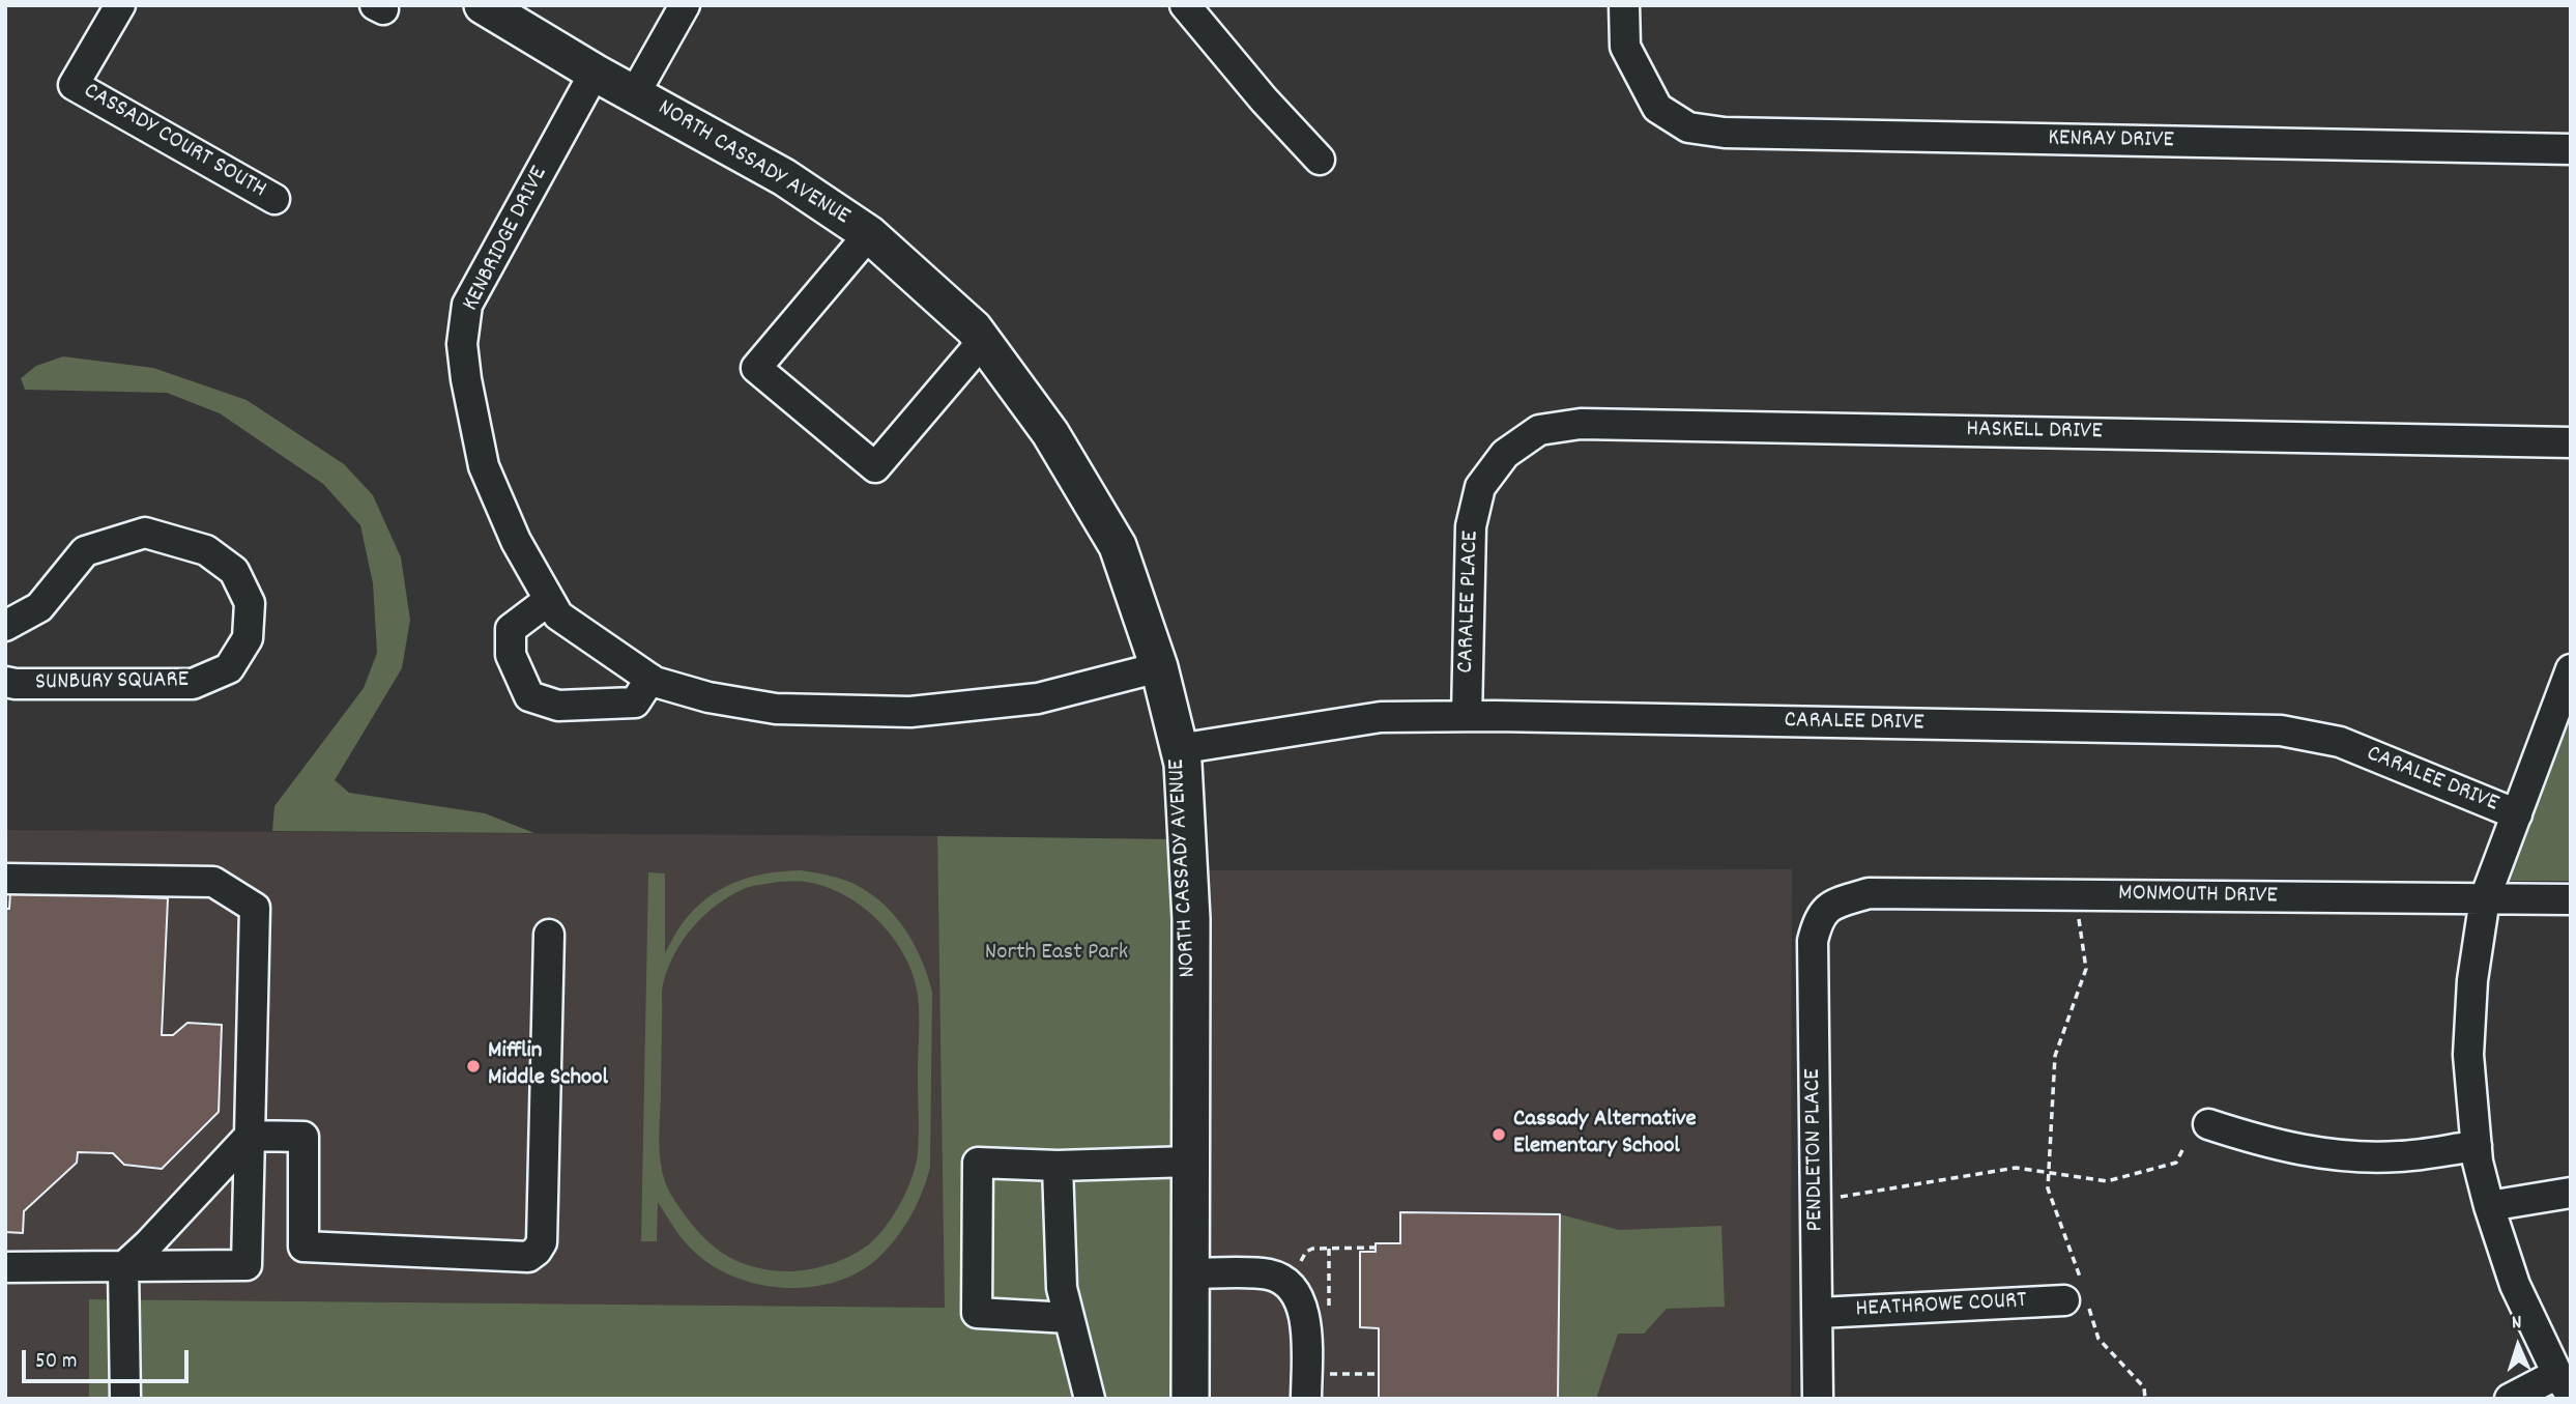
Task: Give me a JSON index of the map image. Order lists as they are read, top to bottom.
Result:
{
  "streets": {
    "main road": ["NORTH CASSADY AVENUE"],
    "street": [
      "KENRAY DRIVE",
      "CASSADY COURT SOUTH",
      "KENBRIDGE DRIVE",
      "HASKELL DRIVE",
      "CARALEE PLACE",
      "SUNBURY SQUARE",
      "CARALEE DRIVE",
      "MONMOUTH DRIVE",
      "PENDLETON PLACE",
      "HEATHROWE COURT"
    ]
  },
  "crossings": [
    ["NORTH CASSADY AVENUE", "KENBRIDGE DRIVE"],
    ["NORTH CASSADY AVENUE", "CARALEE DRIVE"],
    ["HASKELL DRIVE", "CARALEE PLACE"],
    ["CARALEE PLACE", "CARALEE DRIVE"],
    ["MONMOUTH DRIVE", "PENDLETON PLACE"],
    ["PENDLETON PLACE", "HEATHROWE COURT"]
  ],
  "parks": ["North East Park"],
  "places": ["Mifflin Middle School", "Cassady Alternative Elementary School"],
  "scale_bar": "50 m",
  "north": "top"
}
